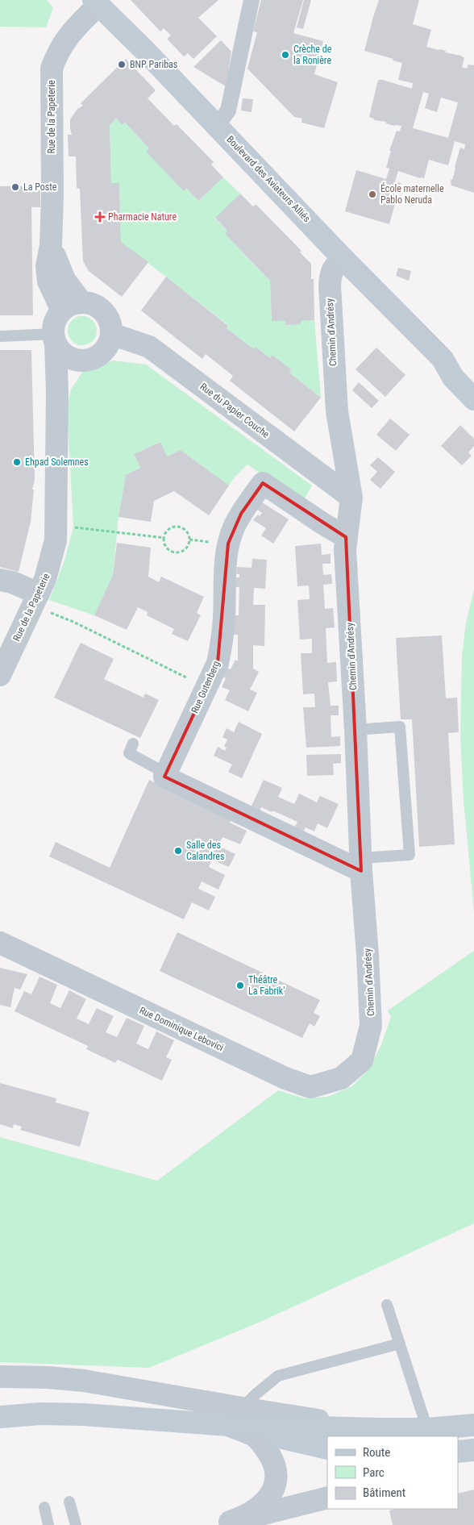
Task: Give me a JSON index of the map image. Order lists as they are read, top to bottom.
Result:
{
  "streets": {
    "main road": ["Boulevard des Aviateurs Alliés"],
    "street": [
      "Rue de la Papeterie",
      "Chemin d'Andrésy",
      "Rue du Papier Couche",
      "Rue Gutenberg",
      "Rue Dominique Lebovici"
    ]
  },
  "crossings": [
    ["Rue de la Papeterie", "Boulevard des Aviateurs Alliés"],
    ["Rue de la Papeterie", "Rue du Papier Couche"],
    ["Boulevard des Aviateurs Alliés", "Chemin d'Andrésy"],
    ["Chemin d'Andrésy", "Rue du Papier Couche"],
    ["Chemin d'Andrésy", "Rue Gutenberg"],
    ["Chemin d'Andrésy", "Rue Dominique Lebovici"]
  ],
  "places": {
    "other": [
      "Crèche de la Ronière",
      "BNP Paribas",
      "La Poste",
      "École maternelle Pablo Neruda",
      "Ehpad Solemnes",
      "Salle des Calandres",
      "Théâtre La Fabrik'"
    ],
    "health": ["Pharmacie Nature"]
  },
  "legend": ["Route", "Parc", "Bâtiment"]
}
